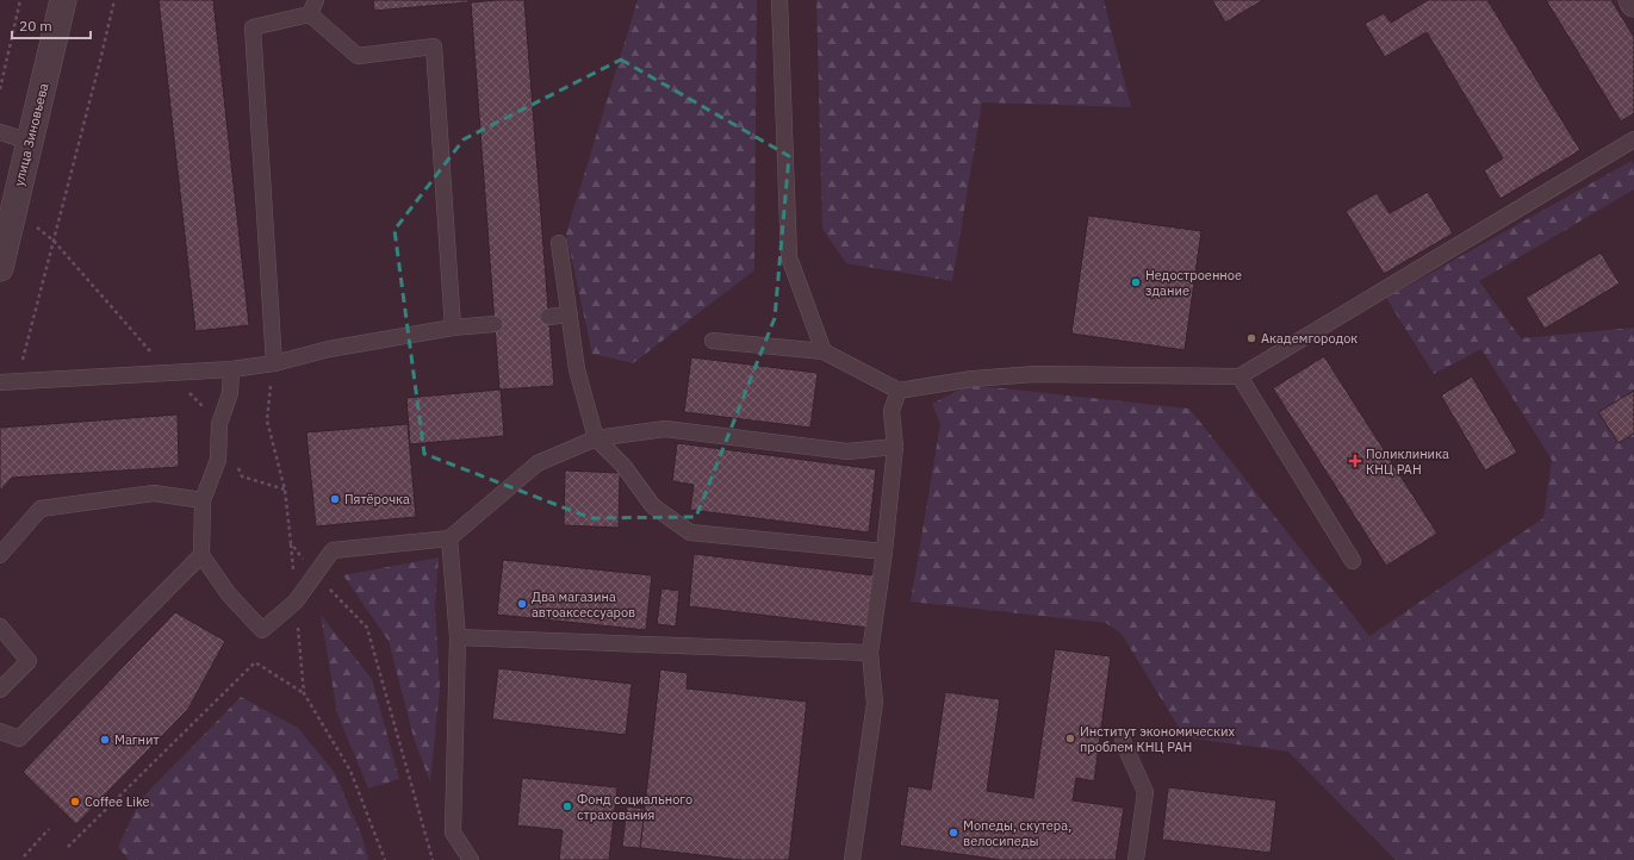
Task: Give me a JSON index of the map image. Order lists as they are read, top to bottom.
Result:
{
  "streets": {
    "street": ["улица Зиновьева"]
  },
  "places": {
    "other": [
      "Недостроенное здание",
      "Академгородок",
      "Пятёрочка",
      "Два магазина автоаксессуаров",
      "Институт экономических проблем КНЦ РАН",
      "Магнит",
      "Coffee Like",
      "Фонд социального страхования",
      "Мопеды, скутера, велосипеды"
    ],
    "health": ["Поликлиника КНЦ РАН"]
  },
  "scale_bar": "20 m"
}
